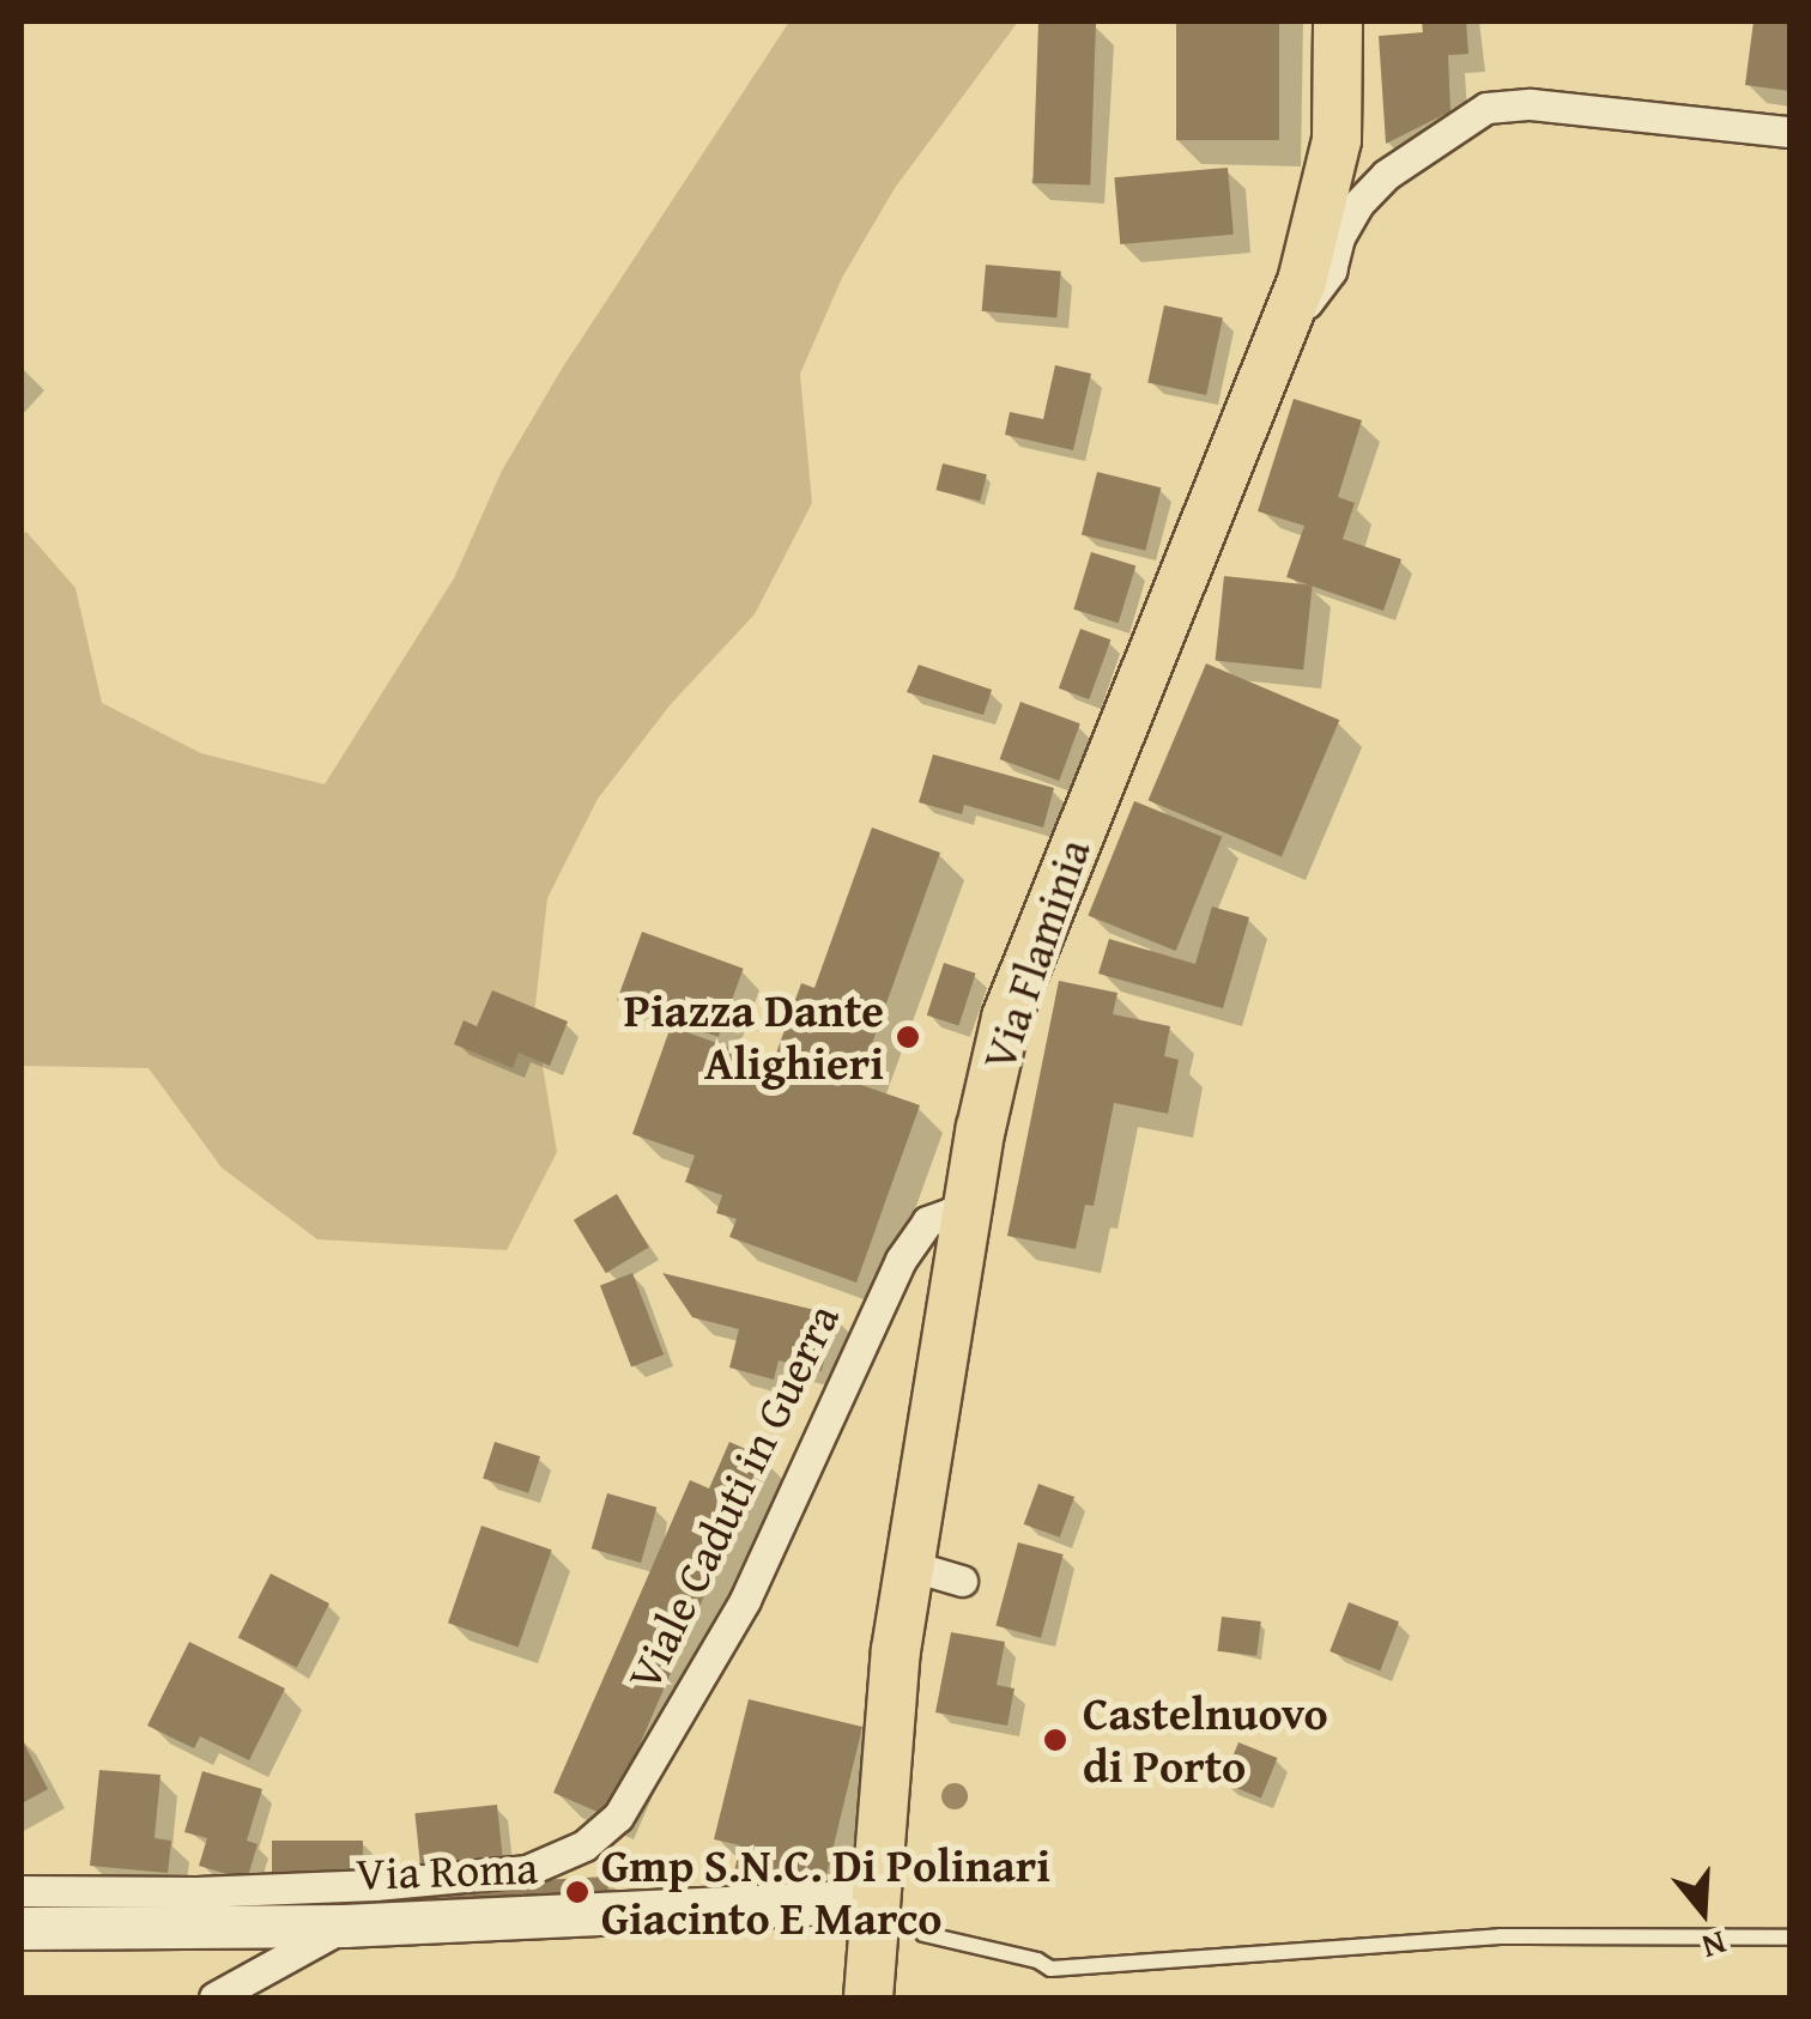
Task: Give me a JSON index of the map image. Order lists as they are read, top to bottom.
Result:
{
  "streets": {
    "main road": ["Via Flaminia", "Via Roma"],
    "street": ["Viale Caduti in Guerra"]
  },
  "crossings": [
    ["Via Flaminia", "Viale Caduti in Guerra"],
    ["Via Flaminia", "Via Roma"]
  ],
  "places": ["Piazza Dante Alighieri", "Castelnuovo di Porto", "Gmp S.N.C. Di Polinari Giacinto E Marco"],
  "north": "bottom"
}
